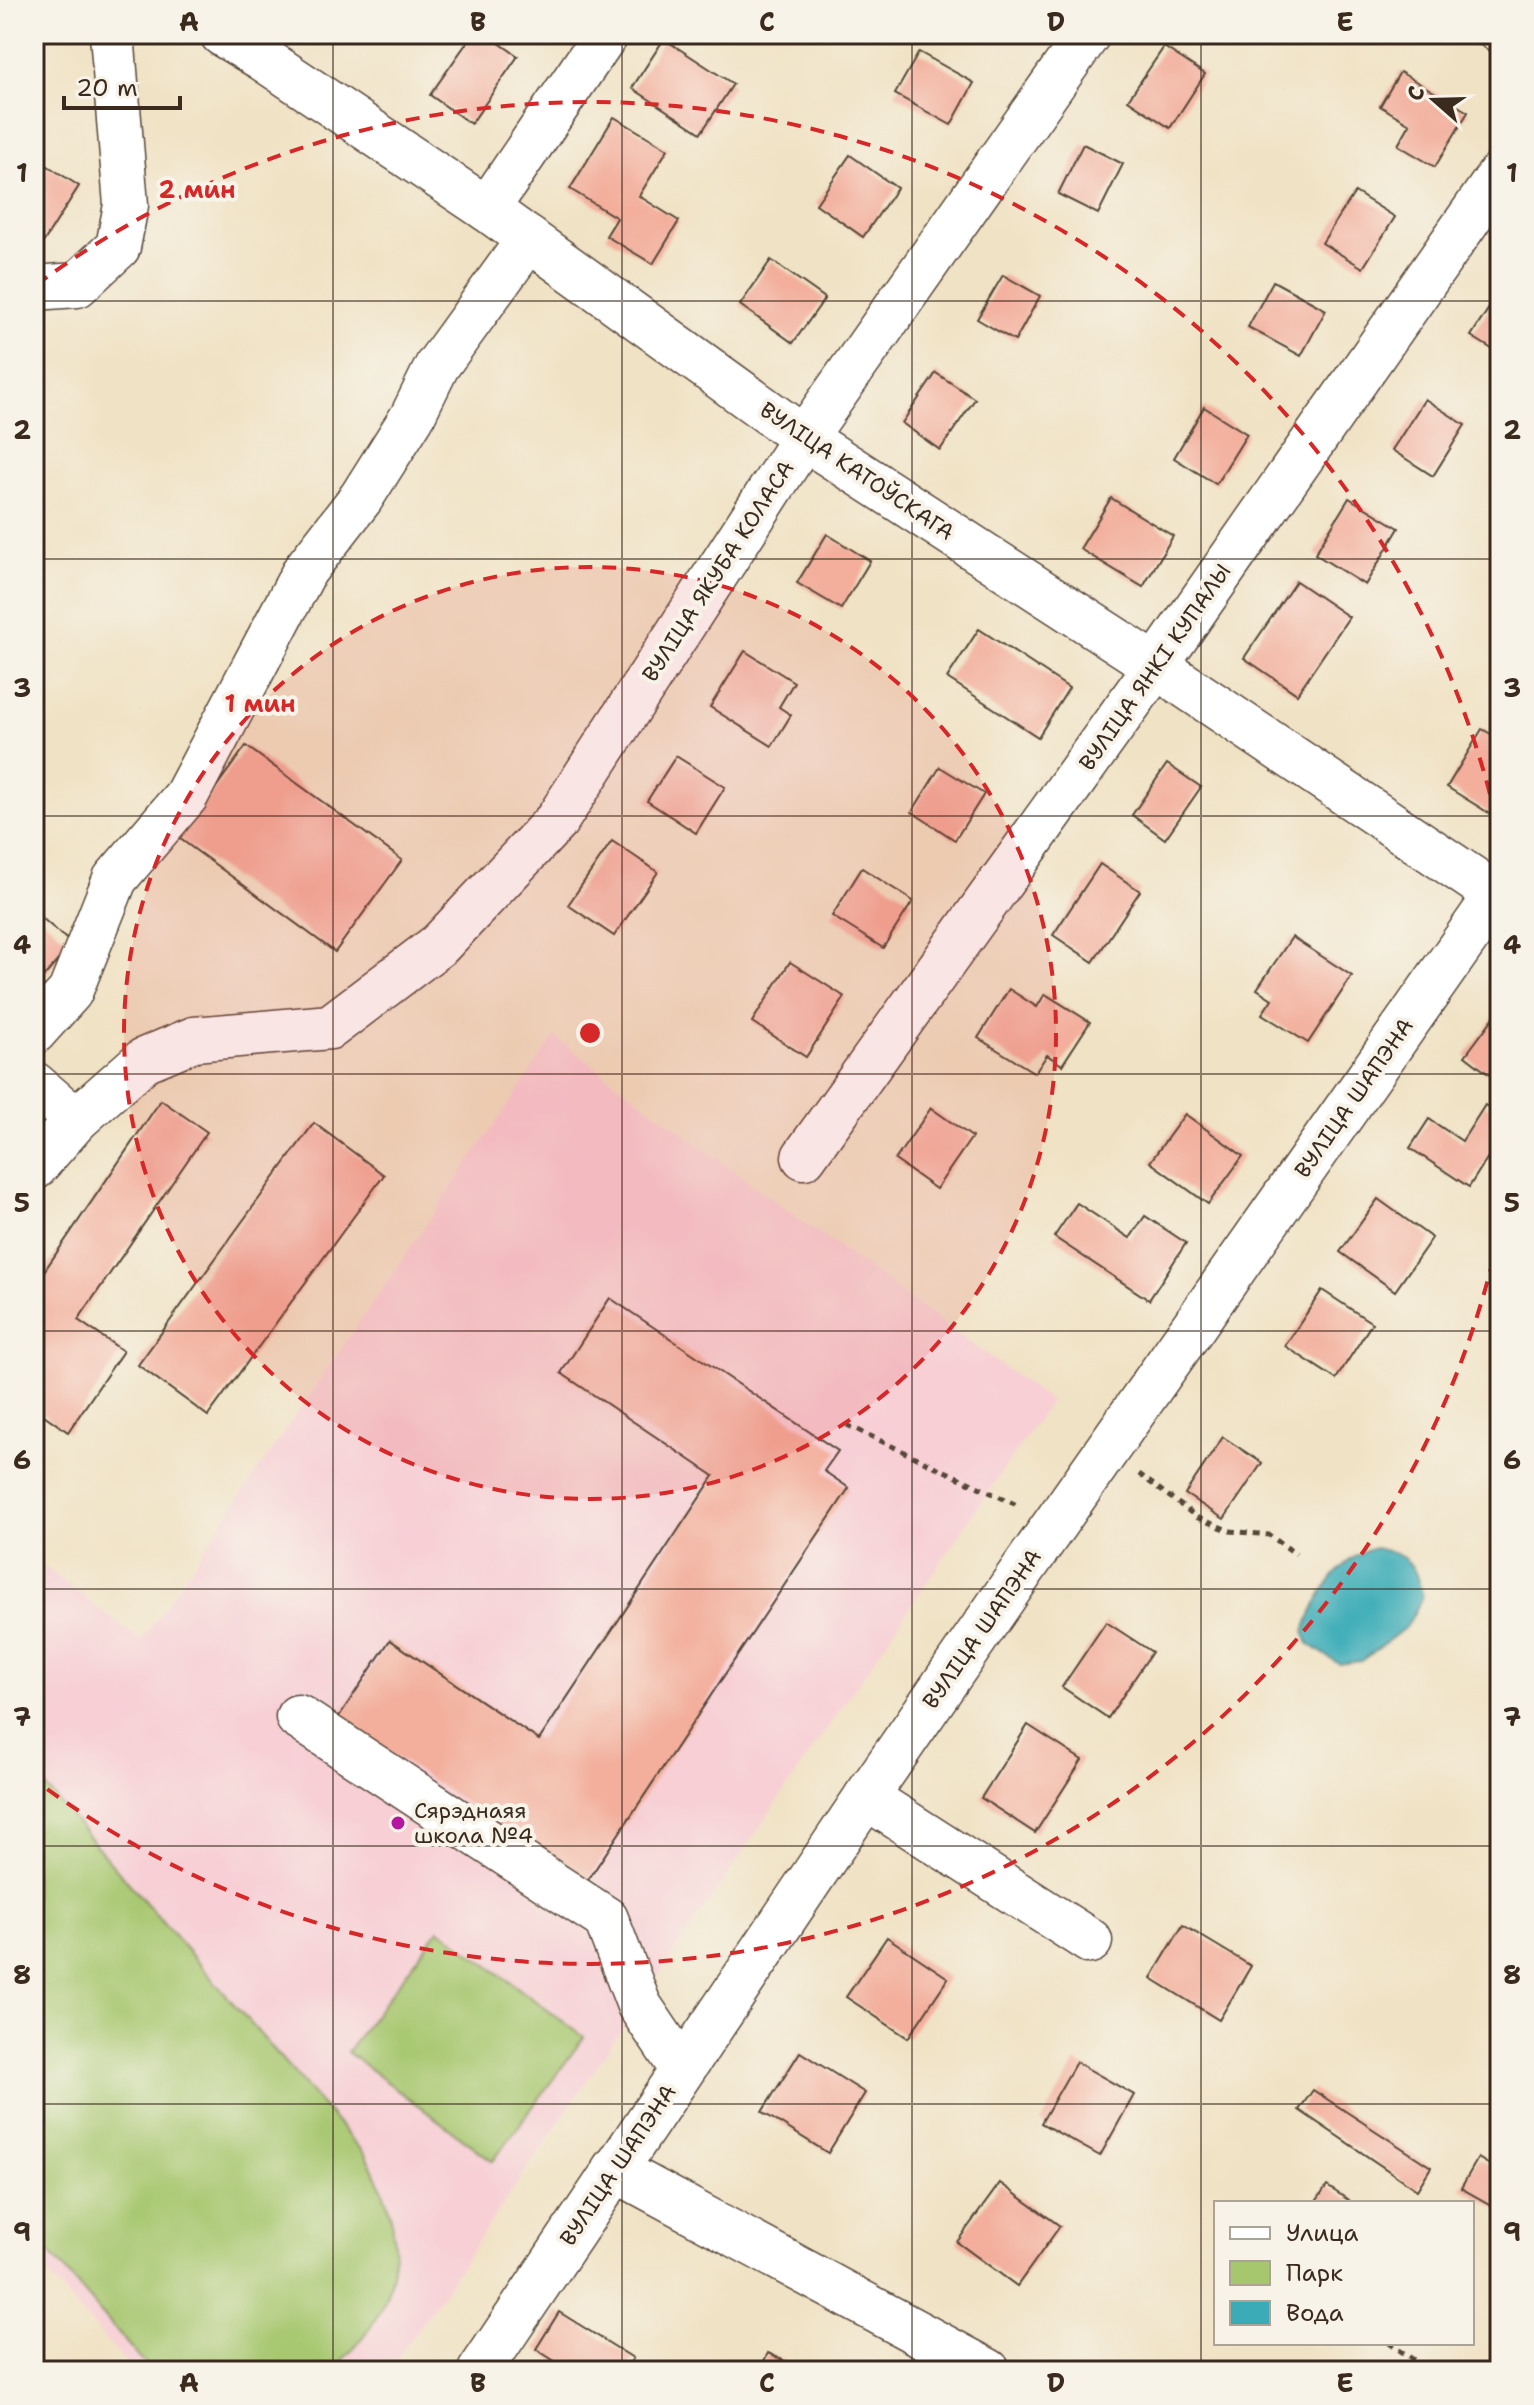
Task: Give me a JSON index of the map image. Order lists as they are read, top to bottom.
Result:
{
  "streets": {
    "street": [
      "ВУЛІЦА КАТОЎСКАГА",
      "ВУЛІЦА ЯКУБА КОЛАСА",
      "ВУЛІЦА ЯНКІ КУПАЛЫ",
      "ВУЛІЦА ШАПЭНА"
    ]
  },
  "crossings": [
    ["ВУЛІЦА КАТОЎСКАГА", "ВУЛІЦА ЯКУБА КОЛАСА"],
    ["ВУЛІЦА КАТОЎСКАГА", "ВУЛІЦА ЯНКІ КУПАЛЫ"],
    ["ВУЛІЦА КАТОЎСКАГА", "ВУЛІЦА ШАПЭНА"]
  ],
  "places": ["Сярэднаяя школа №4"],
  "legend": ["Улица", "Парк", "Вода"],
  "scale_bar": "20 m",
  "north": "left",
  "grid": {
    "columns": [
      "A",
      "B",
      "C",
      "D",
      "E"
    ],
    "rows": [
      "1",
      "2",
      "3",
      "4",
      "5",
      "6",
      "7",
      "8",
      "9"
    ]
  },
  "rings": ["2 мин", "1 мин"]
}
